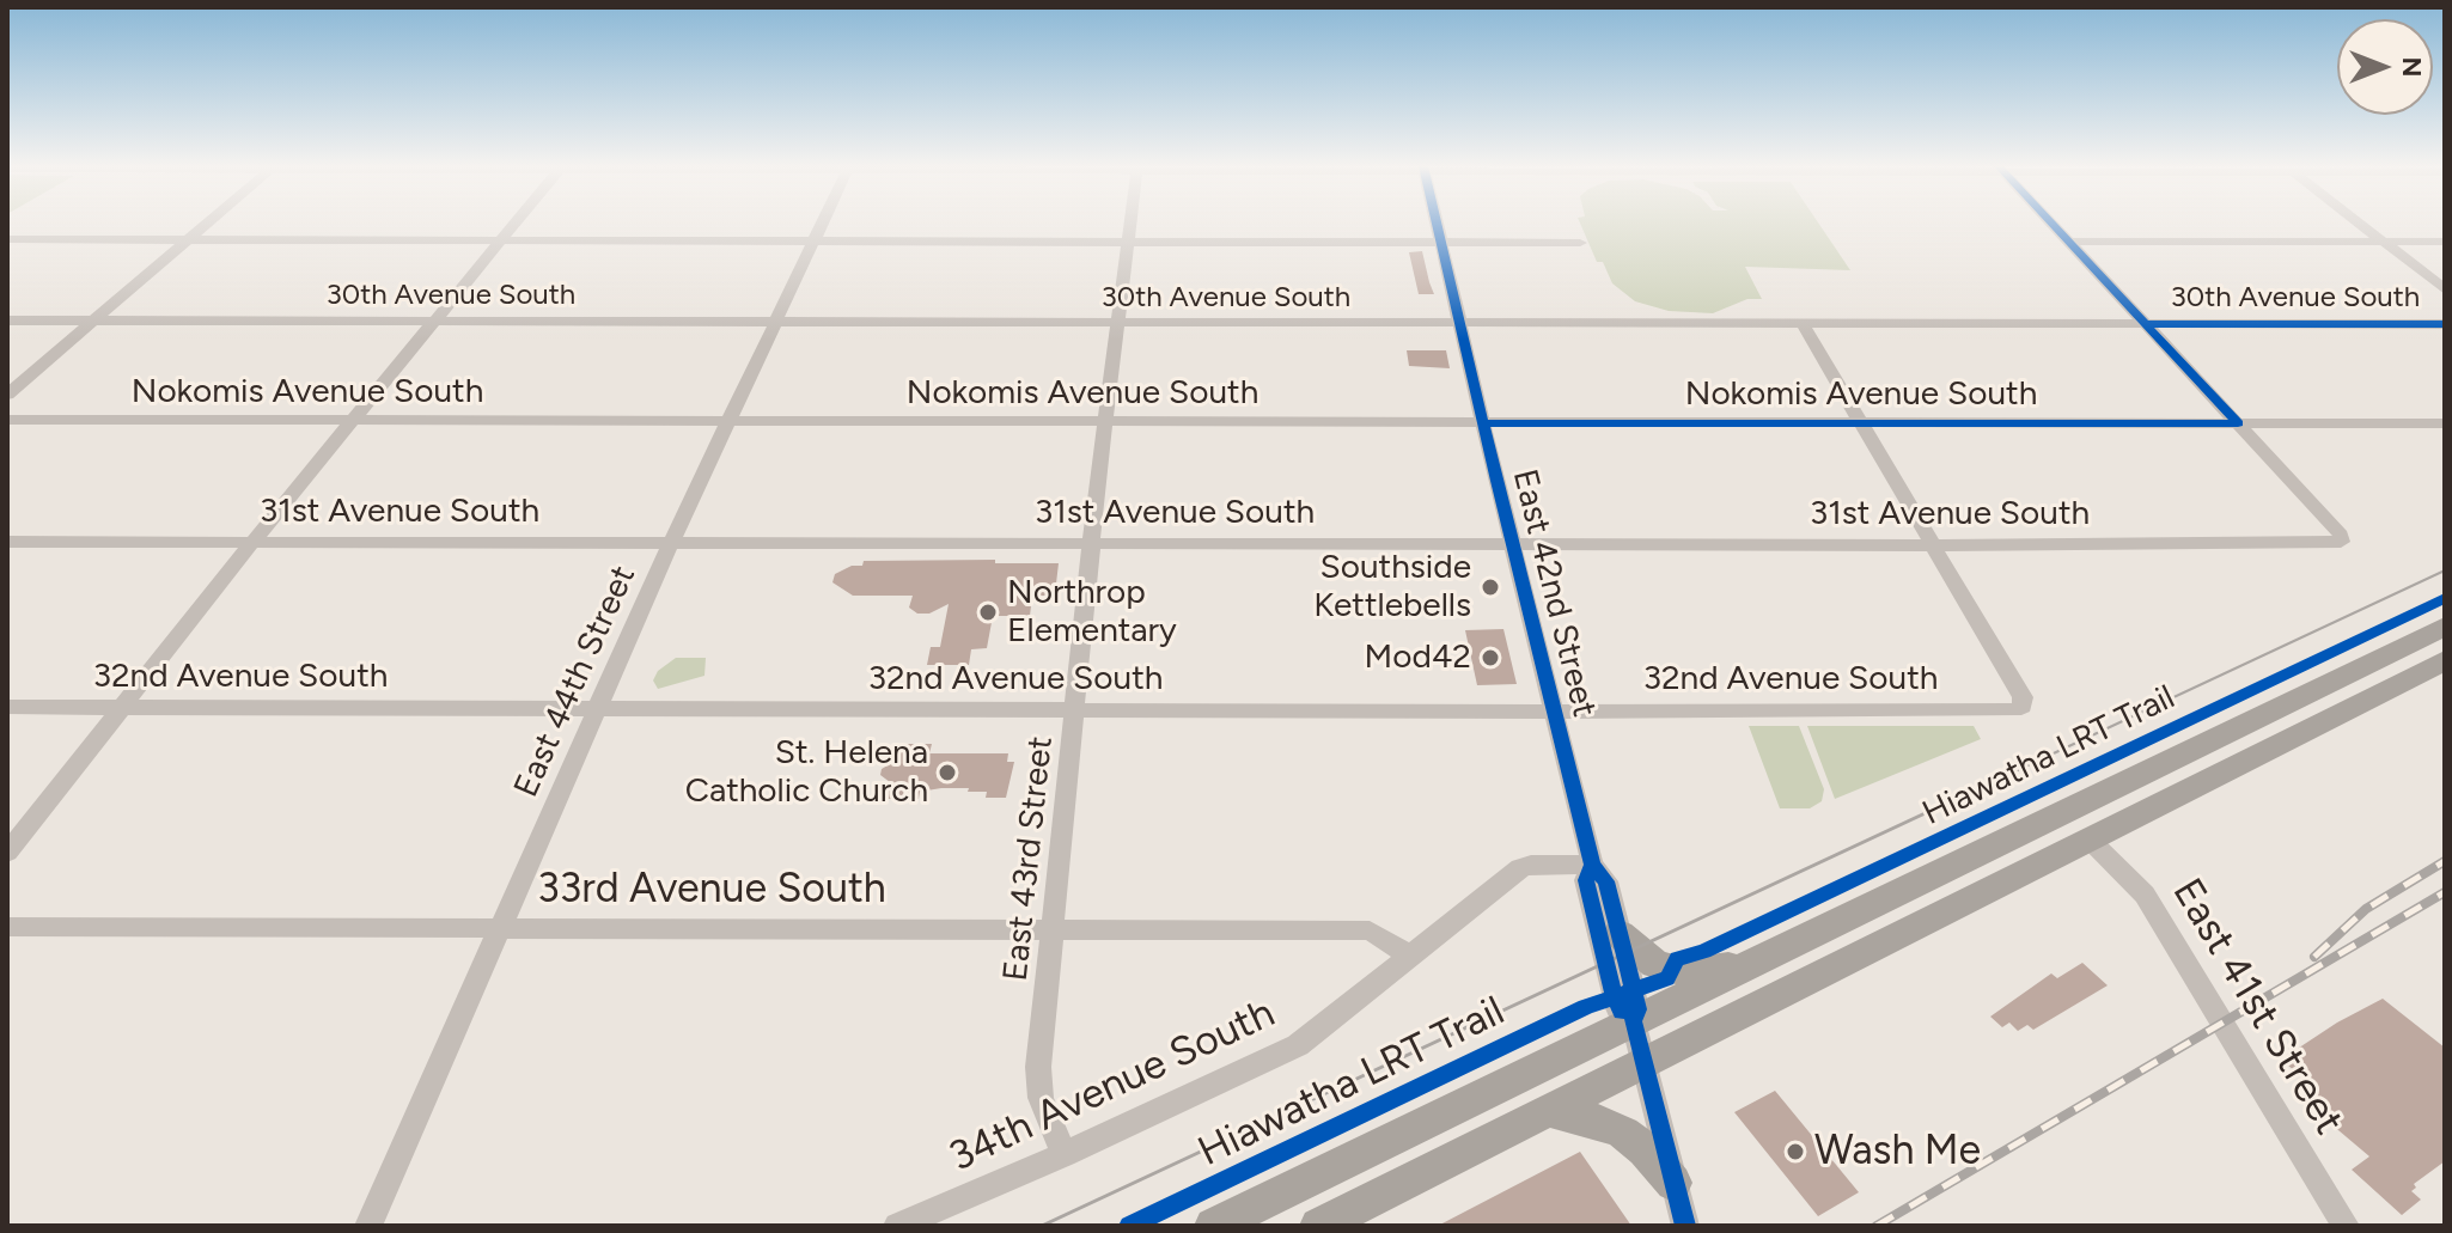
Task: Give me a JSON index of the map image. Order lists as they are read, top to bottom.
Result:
{
  "streets": {
    "street": [
      "30th Avenue South",
      "Nokomis Avenue South",
      "31st Avenue South",
      "East 42nd Street",
      "32nd Avenue South",
      "East 44th Street",
      "East 43rd Street",
      "33rd Avenue South",
      "East 41st Street",
      "34th Avenue South"
    ],
    "cycle path": ["Hiawatha LRT Trail"]
  },
  "crossings": [
    ["30th Avenue South", "East 42nd Street"],
    ["30th Avenue South", "East 44th Street"],
    ["30th Avenue South", "East 43rd Street"],
    ["Nokomis Avenue South", "31st Avenue South"],
    ["Nokomis Avenue South", "East 42nd Street"],
    ["Nokomis Avenue South", "East 44th Street"],
    ["Nokomis Avenue South", "East 43rd Street"],
    ["31st Avenue South", "East 42nd Street"],
    ["31st Avenue South", "32nd Avenue South"],
    ["31st Avenue South", "East 44th Street"],
    ["31st Avenue South", "East 43rd Street"],
    ["East 42nd Street", "32nd Avenue South"],
    ["East 42nd Street", "34th Avenue South"],
    ["32nd Avenue South", "East 44th Street"],
    ["32nd Avenue South", "East 43rd Street"],
    ["East 44th Street", "33rd Avenue South"],
    ["East 43rd Street", "33rd Avenue South"],
    ["East 43rd Street", "34th Avenue South"],
    ["33rd Avenue South", "34th Avenue South"]
  ],
  "places": [
    "Southside Kettlebells",
    "Northrop Elementary",
    "Mod42",
    "St. Helena Catholic Church",
    "Wash Me"
  ],
  "north": "right"
}
